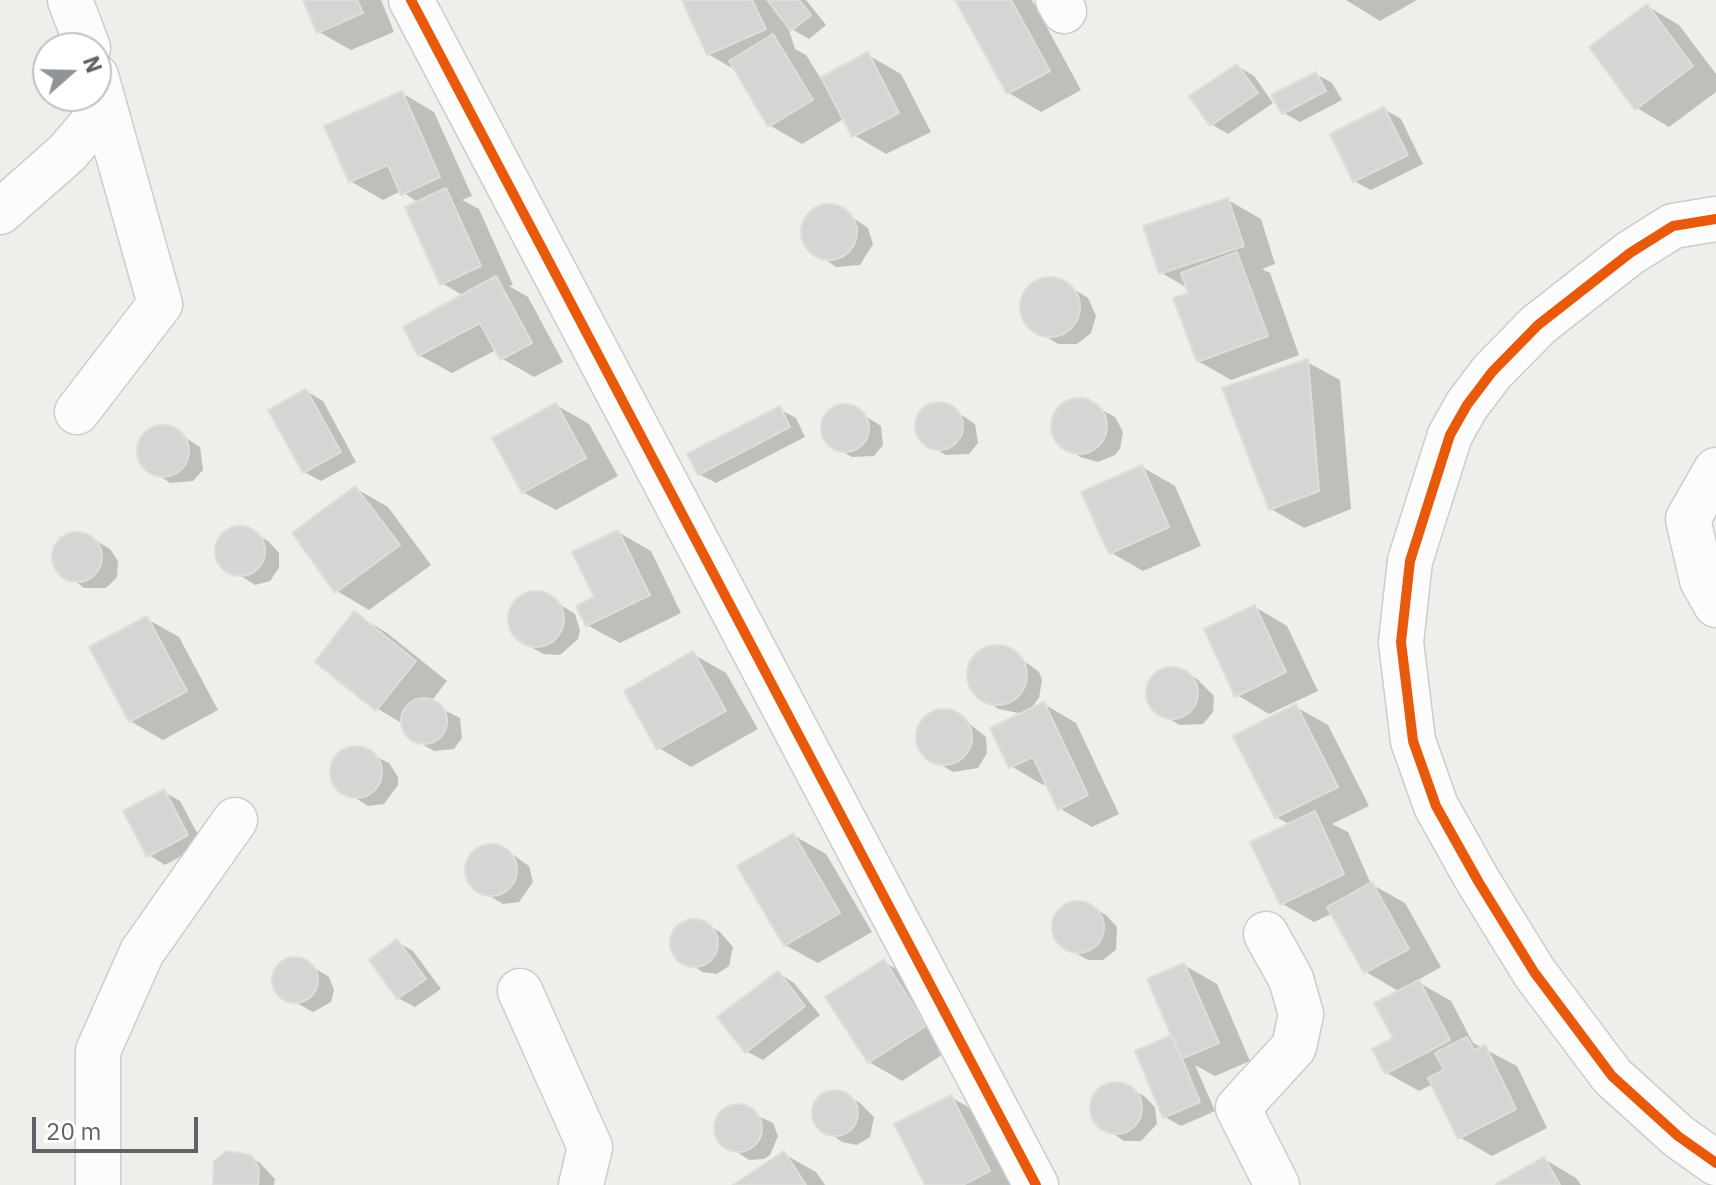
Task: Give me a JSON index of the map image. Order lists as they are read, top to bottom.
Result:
{
  "scale_bar": "20 m",
  "north": "right"
}
